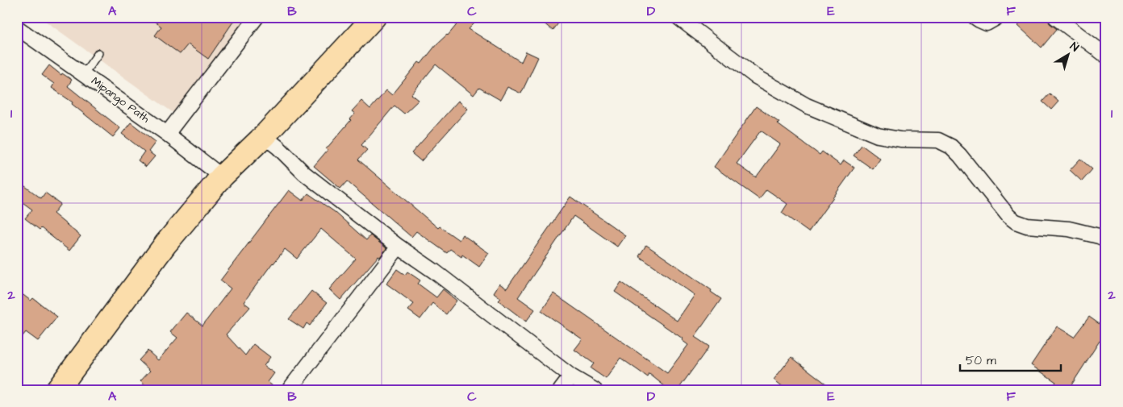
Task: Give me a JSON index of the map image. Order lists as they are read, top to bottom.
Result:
{
  "streets": {
    "street": ["Mipango Path"]
  },
  "scale_bar": "50 m",
  "north": "top right",
  "grid": {
    "columns": [
      "A",
      "B",
      "C",
      "D",
      "E",
      "F"
    ],
    "rows": ["1", "2"]
  }
}
